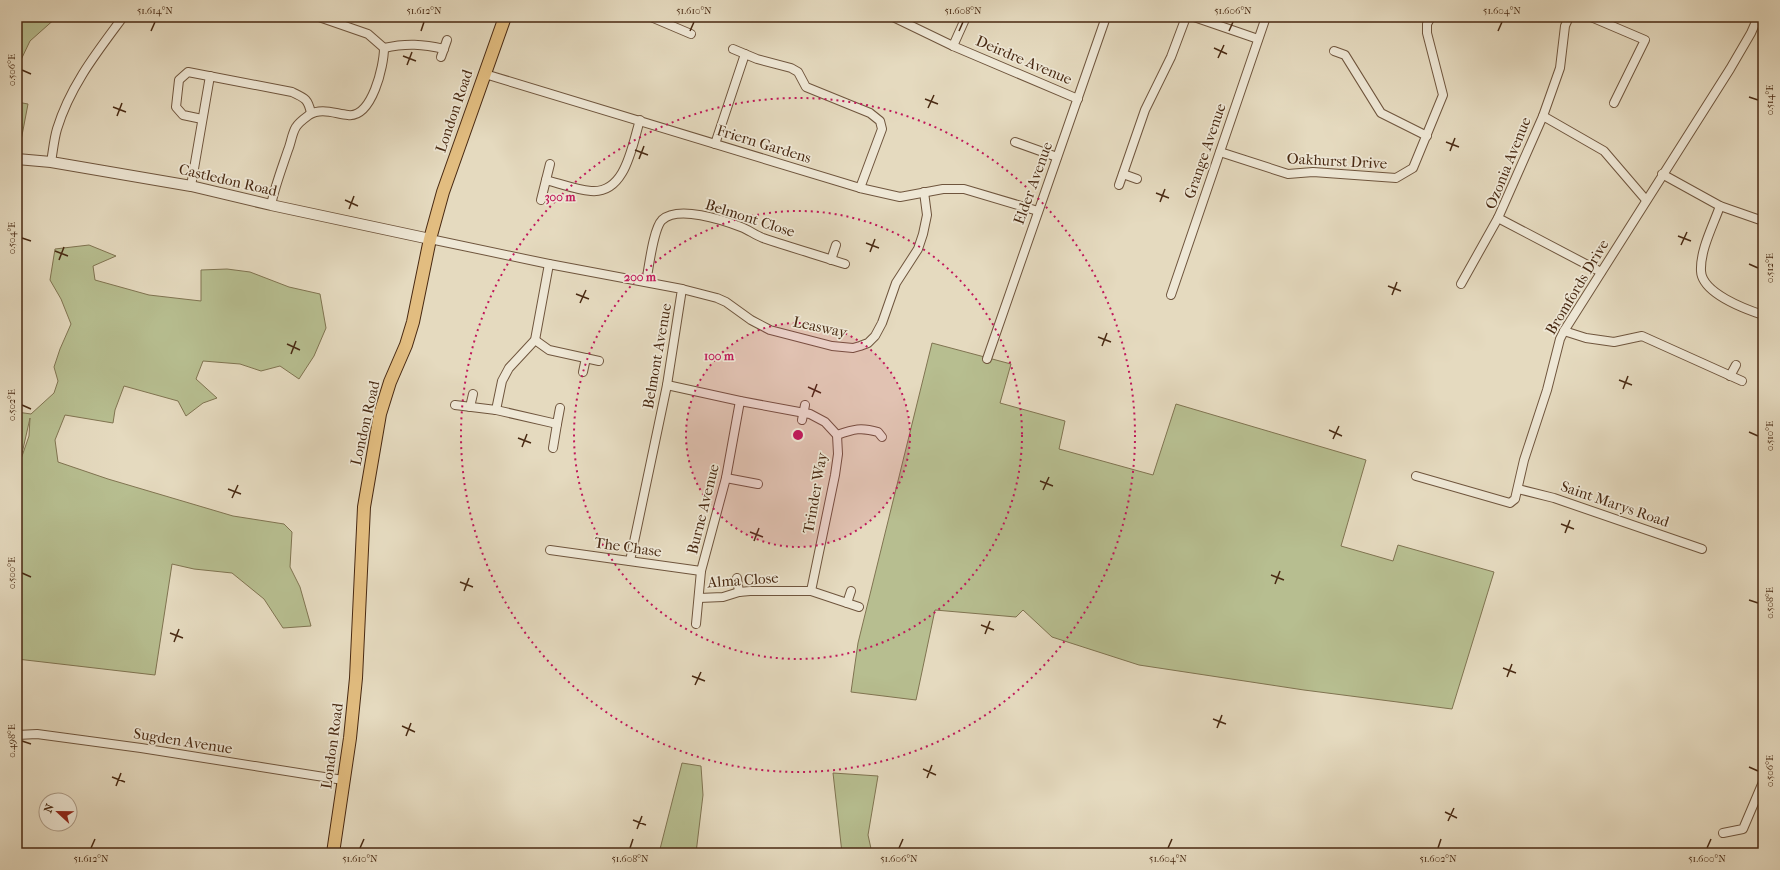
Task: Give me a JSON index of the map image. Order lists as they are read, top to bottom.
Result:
{
  "streets": {
    "main road": ["London Road"],
    "street": [
      "Deirdre Avenue",
      "Friern Gardens",
      "Grange Avenue",
      "Oakhurst Drive",
      "Ozonia Avenue",
      "Castledon Road",
      "Elder Avenue",
      "Belmont Close",
      "Bromfords Drive",
      "Leasway",
      "Belmont Avenue",
      "Trinder Way",
      "Saint Marys Road",
      "Burne Avenue",
      "The Chase",
      "Alma Close",
      "Sugden Avenue"
    ]
  },
  "crossings": [
    ["Deirdre Avenue", "Elder Avenue"],
    ["London Road", "Friern Gardens"],
    ["London Road", "Castledon Road"],
    ["London Road", "Belmont Avenue"],
    ["London Road", "Sugden Avenue"],
    ["Friern Gardens", "Elder Avenue"],
    ["Friern Gardens", "Leasway"],
    ["Grange Avenue", "Oakhurst Drive"],
    ["Ozonia Avenue", "Bromfords Drive"],
    ["Castledon Road", "Belmont Avenue"],
    ["Belmont Close", "Belmont Avenue"],
    ["Bromfords Drive", "Saint Marys Road"],
    ["Leasway", "Belmont Avenue"],
    ["Belmont Avenue", "Trinder Way"],
    ["Belmont Avenue", "The Chase"],
    ["Trinder Way", "Burne Avenue"],
    ["Trinder Way", "Alma Close"],
    ["Burne Avenue", "The Chase"],
    ["Burne Avenue", "Alma Close"]
  ],
  "north": "left",
  "coordinates": [
    "51.614°N",
    "51.612°N",
    "51.610°N",
    "51.608°N",
    "51.606°N",
    "51.604°N",
    "0.506°E",
    "0.514°E",
    "0.504°E",
    "0.512°E",
    "0.502°E",
    "0.510°E",
    "0.500°E",
    "0.508°E",
    "0.498°E",
    "51.602°N",
    "51.600°N"
  ],
  "rings": ["300 m", "200 m", "100 m"]
}
